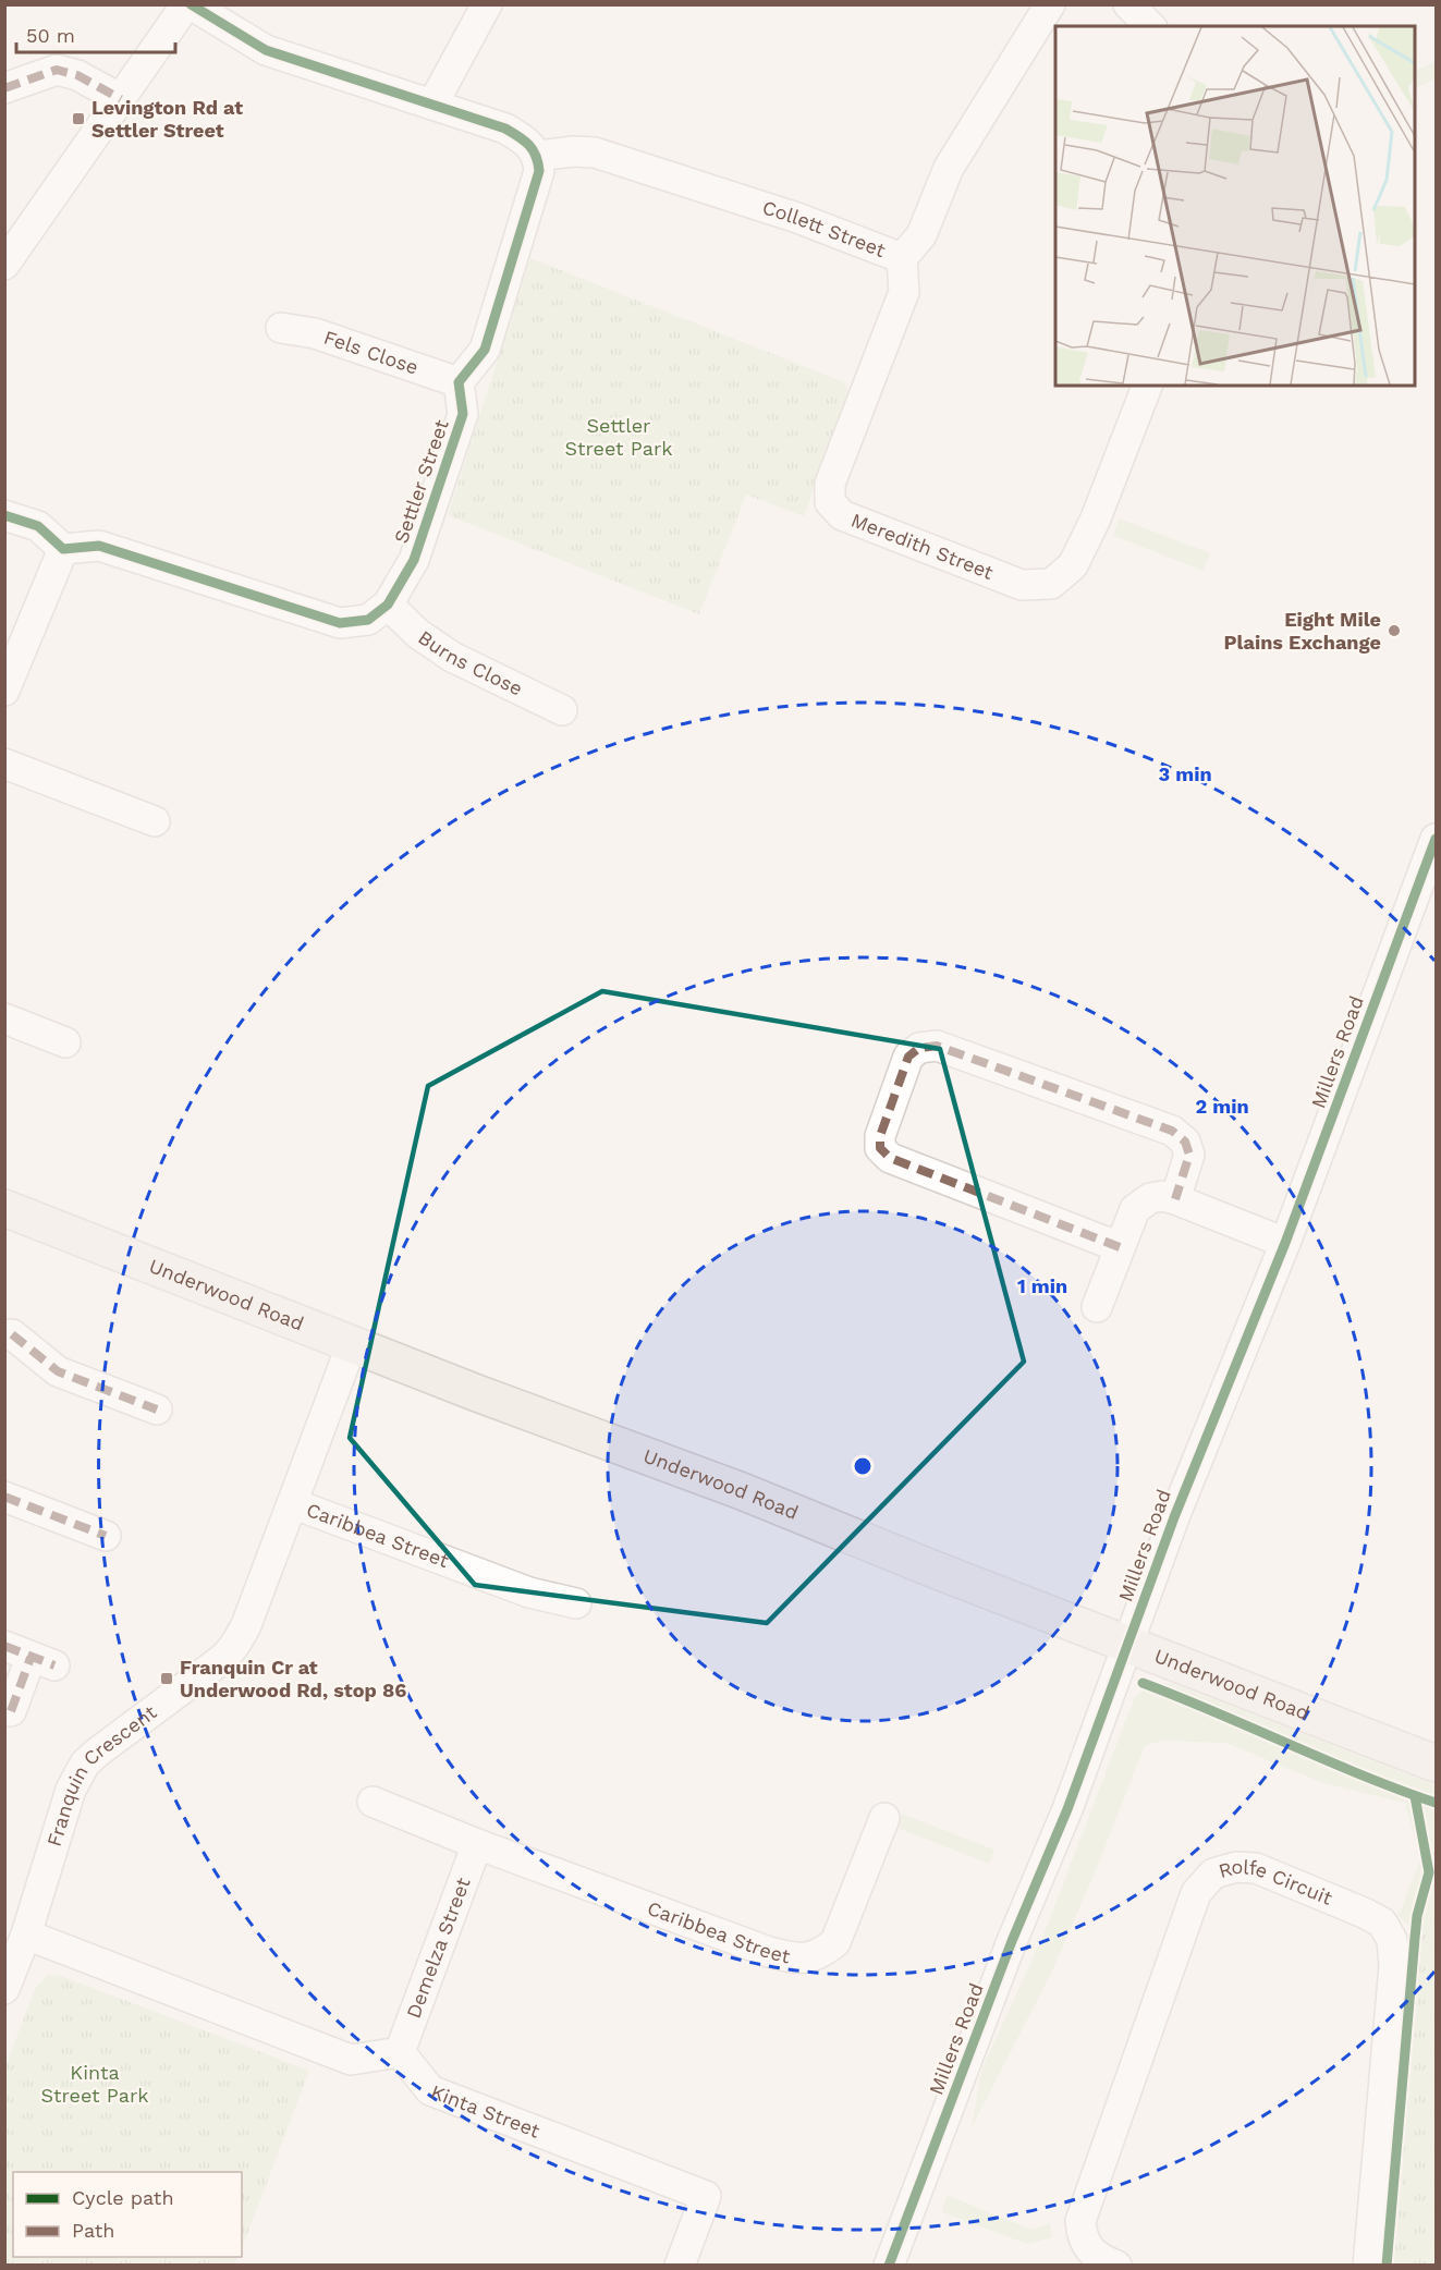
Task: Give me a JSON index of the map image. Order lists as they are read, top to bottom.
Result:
{
  "streets": {
    "main road": ["Underwood Road"],
    "street": [
      "Collett Street",
      "Fels Close",
      "Settler Street",
      "Meredith Street",
      "Burns Close",
      "Millers Road",
      "Caribbea Street",
      "Franquin Crescent",
      "Rolfe Circuit",
      "Demelza Street",
      "Kinta Street"
    ]
  },
  "crossings": [
    ["Collett Street", "Meredith Street"],
    ["Fels Close", "Settler Street"],
    ["Settler Street", "Burns Close"],
    ["Millers Road", "Underwood Road"],
    ["Underwood Road", "Franquin Crescent"],
    ["Caribbea Street", "Franquin Crescent"],
    ["Caribbea Street", "Demelza Street"],
    ["Demelza Street", "Kinta Street"]
  ],
  "parks": ["Settler Street Park", "Kinta Street Park"],
  "places": {
    "transit": ["Levington Rd at Settler Street", "Franquin Cr at Underwood Rd, stop 86"],
    "other": ["Eight Mile Plains Exchange"]
  },
  "legend": ["Cycle path", "Path"],
  "scale_bar": "50 m",
  "rings": ["3 min", "2 min", "1 min"]
}
